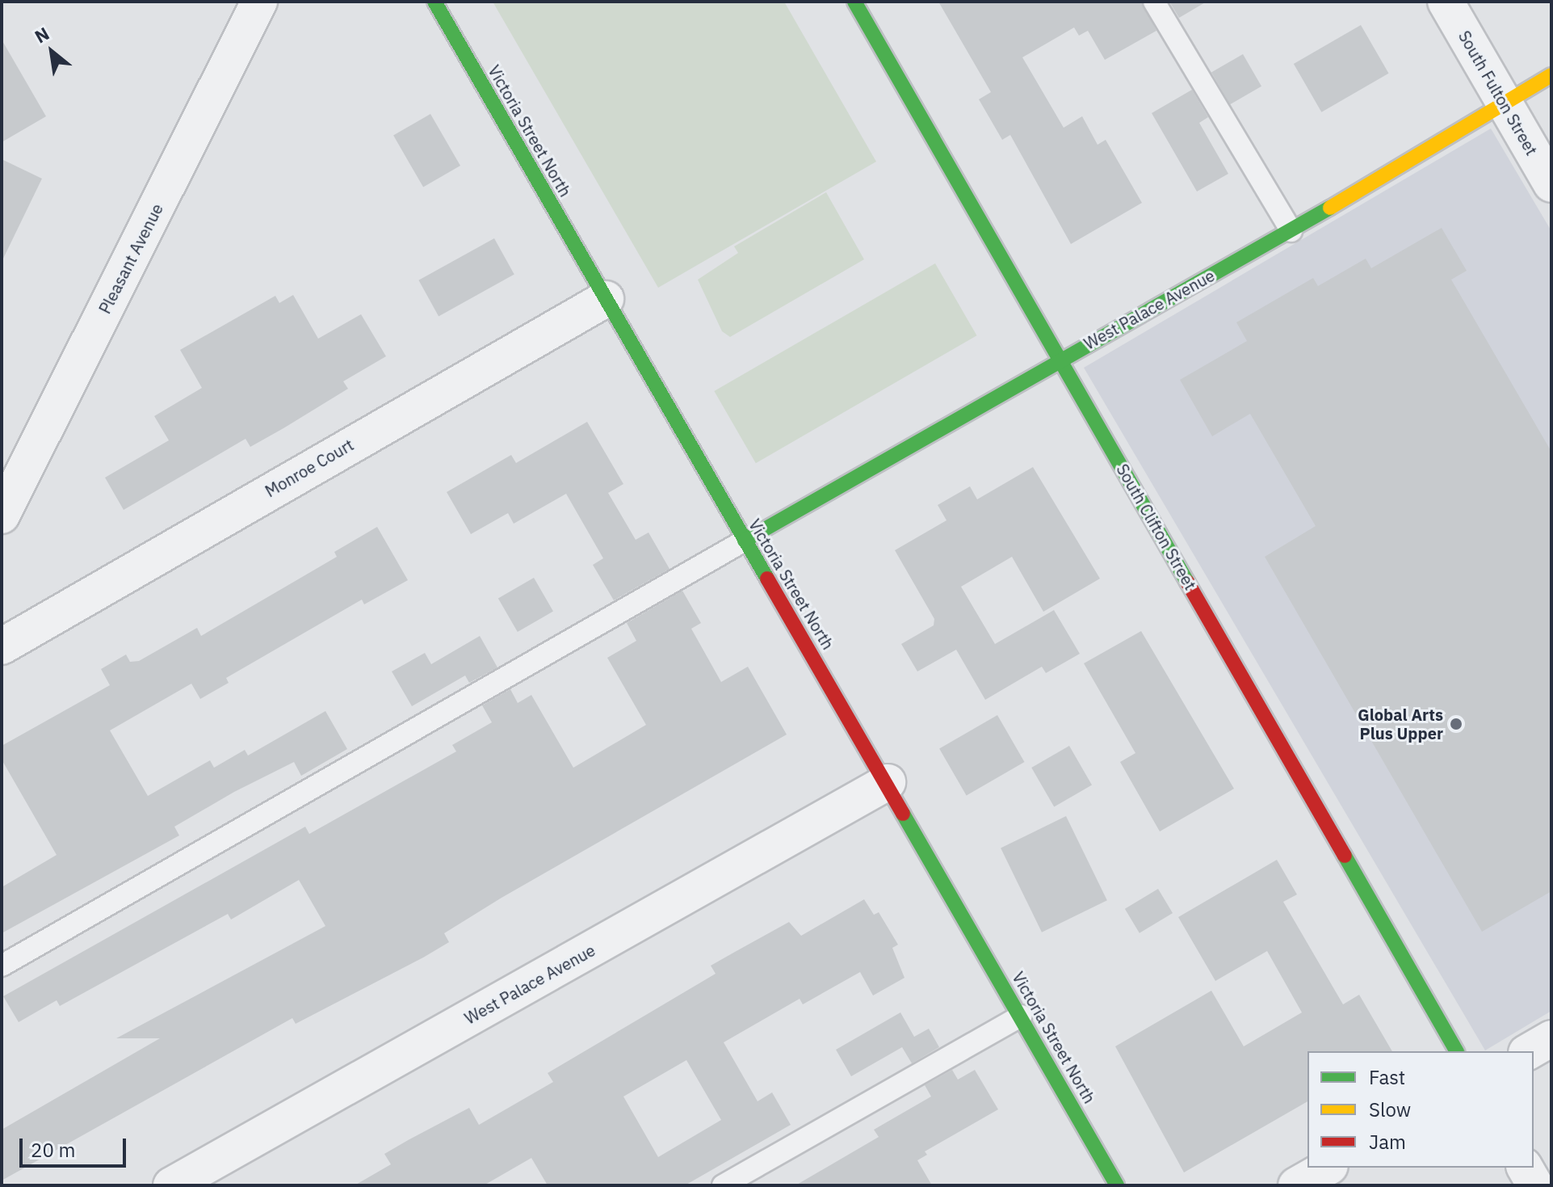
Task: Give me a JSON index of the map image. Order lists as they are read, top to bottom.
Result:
{
  "streets": {
    "street": [
      "South Fulton Street",
      "Victoria Street North",
      "Pleasant Avenue",
      "West Palace Avenue",
      "Monroe Court",
      "South Clifton Street"
    ]
  },
  "crossings": [
    ["South Fulton Street", "West Palace Avenue"],
    ["Victoria Street North", "West Palace Avenue"],
    ["Victoria Street North", "Monroe Court"],
    ["West Palace Avenue", "South Clifton Street"]
  ],
  "places": ["Global Arts Plus Upper"],
  "legend": ["Fast", "Slow", "Jam"],
  "scale_bar": "20 m",
  "north": "top left"
}
